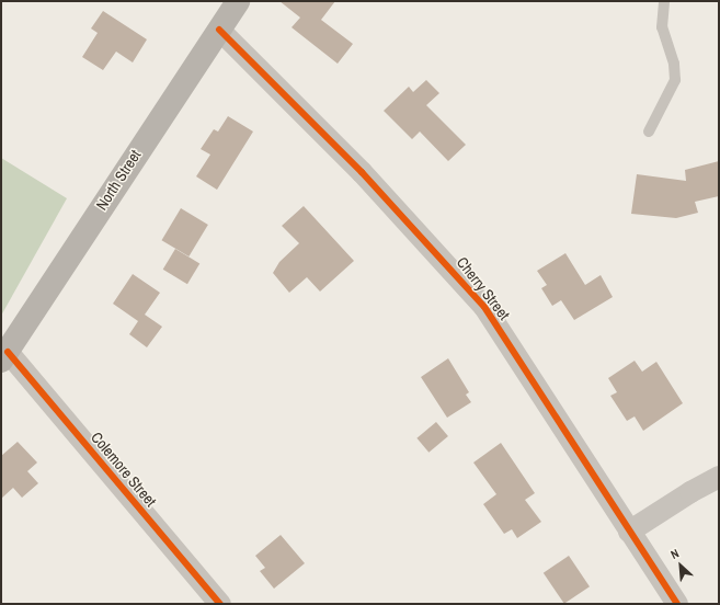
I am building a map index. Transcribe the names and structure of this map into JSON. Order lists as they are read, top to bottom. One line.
{"streets":{"main road":["North Street"],"street":["Cherry Street","Colemore Street"]},"crossings":[["North Street","Cherry Street"],["North Street","Colemore Street"]],"north":"top left"}
